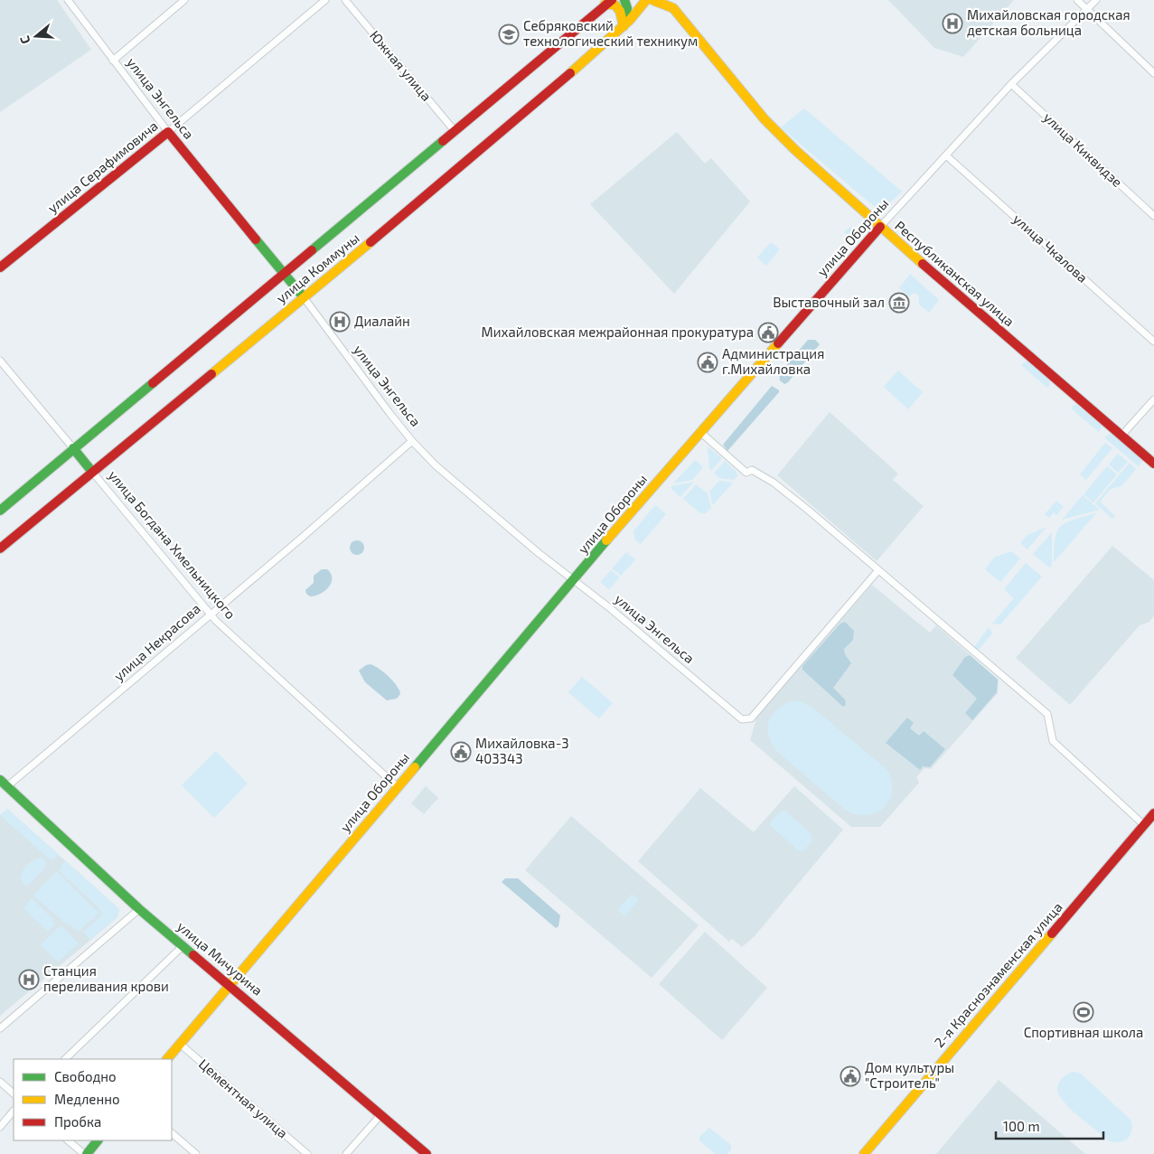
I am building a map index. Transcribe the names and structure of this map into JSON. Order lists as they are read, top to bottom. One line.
{"streets":{"street":["Южная улица","улица Энгельса","улица Киквидзе","улица Серафимовича","улица Обороны","улица Чкалова","улица Коммуны","Республиканская улица","улица Богдана Хмельницкого","улица Некрасова","улица Мичурина","2-я Краснознаменская улица","Цементная улица"]},"crossings":[["Южная улица","улица Коммуны"],["улица Энгельса","улица Серафимовича"],["улица Энгельса","улица Обороны"],["улица Энгельса","улица Коммуны"],["улица Энгельса","улица Некрасова"],["улица Киквидзе","улица Обороны"],["улица Обороны","улица Чкалова"],["улица Обороны","Республиканская улица"],["улица Обороны","улица Богдана Хмельницкого"],["улица Обороны","улица Мичурина"],["улица Обороны","Цементная улица"],["улица Коммуны","улица Богдана Хмельницкого"],["улица Богдана Хмельницкого","улица Некрасова"],["улица Некрасова","улица Мичурина"]],"places":{"hospital":["Михайловская городская детская больница","Диалайн","Станция переливания крови"],"school or university":["Себряковский технологический техникум"],"museum":["Выставочный зал"],"public building":["Михайловская межрайонная прокуратура","Администрация г.Михайловка","Михайловка-3 403343","Дом культуры \"Строитель\""],"sports":["Спортивная школа"]},"legend":["Свободно","Медленно","Пробка"],"scale_bar":"100 m","north":"left"}
